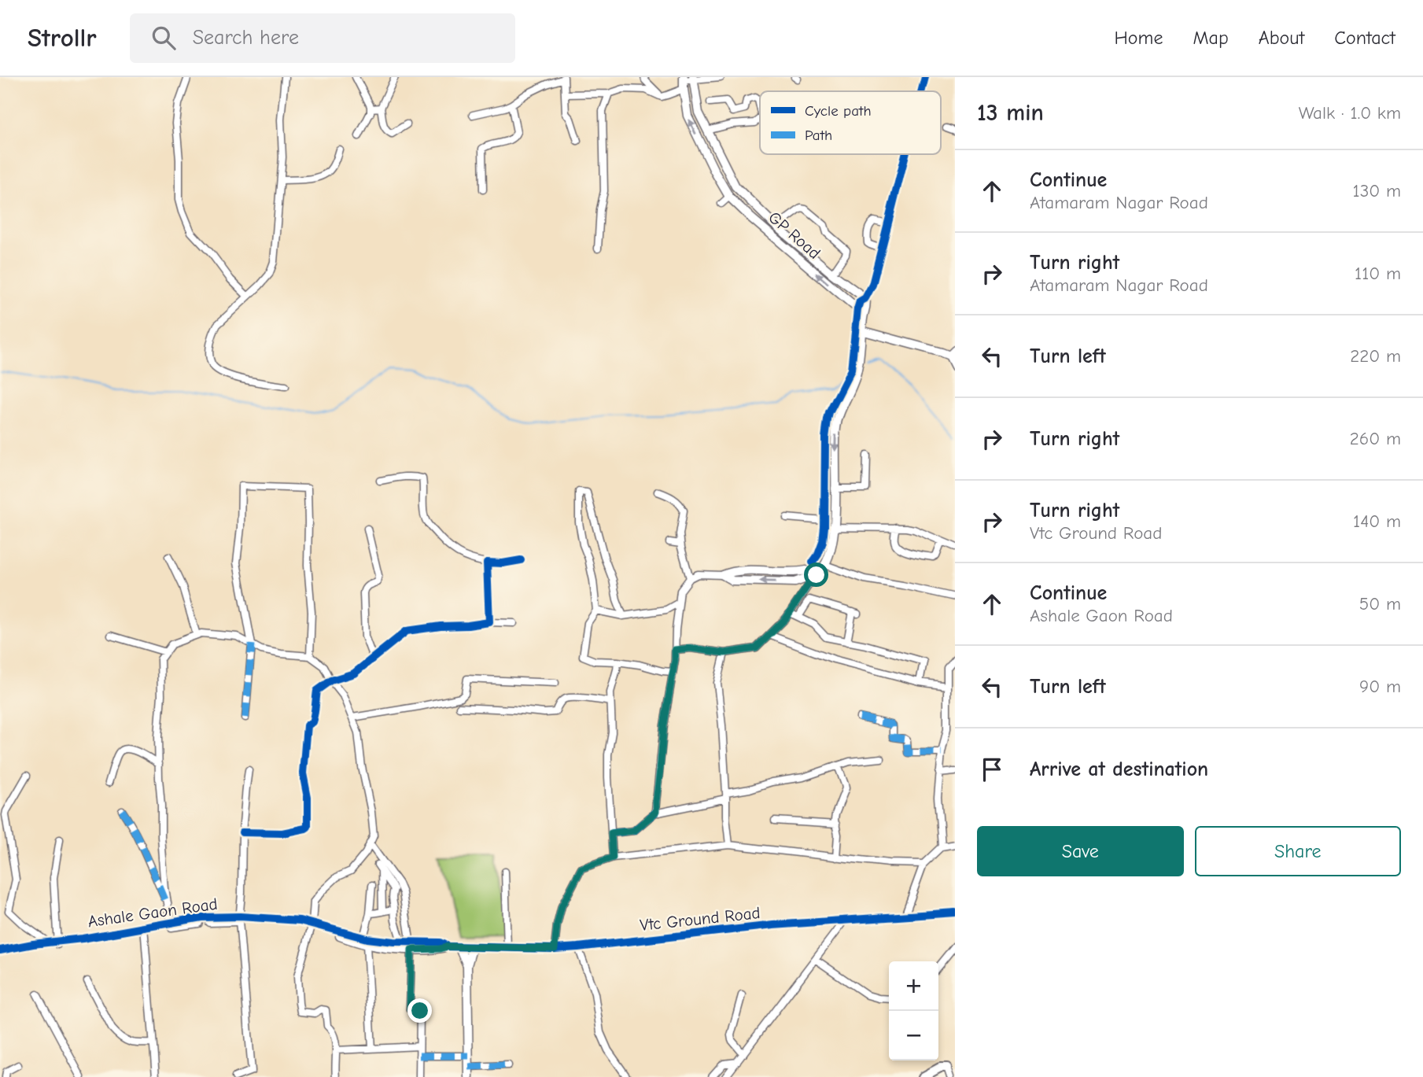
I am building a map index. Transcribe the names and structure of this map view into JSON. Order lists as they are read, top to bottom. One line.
{"streets":{"street":["GP Road","Ashale Gaon Road","Vtc Ground Road"]},"crossings":[["Ashale Gaon Road","Vtc Ground Road"]],"legend":["Cycle path","Path"],"page":{"header":"Strollr","search":"Search here","nav":["Home","Map","About","Contact"],"heading":["13 min","Walk · 1.0 km"],"list":[["Continue","Atamaram Nagar Road","130 m"],["Turn right","Atamaram Nagar Road","110 m"],["Turn left","220 m"],["Turn right","260 m"],["Turn right","Vtc Ground Road","140 m"],["Continue","Ashale Gaon Road","50 m"],["Turn left","90 m"],"Arrive at destination"],"buttons":["Save","Share"],"map_buttons":["+","−"]}}
